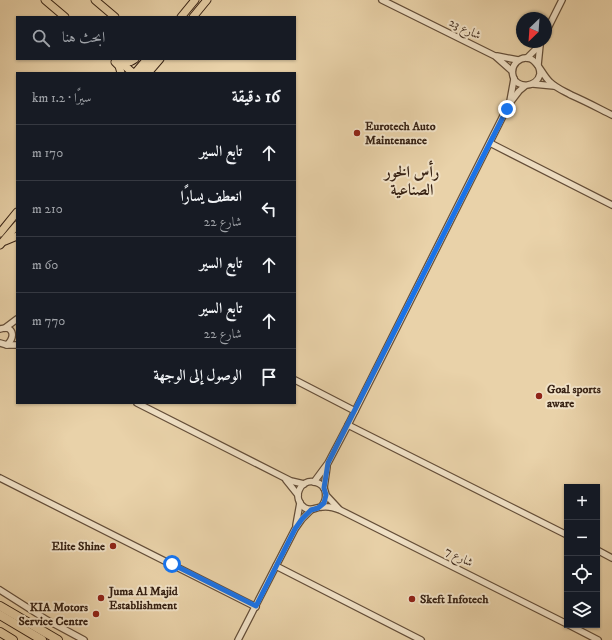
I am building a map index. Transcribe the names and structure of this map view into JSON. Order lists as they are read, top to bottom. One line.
{"streets":{"street":["شارع 23","شارع 7"]},"districts":["رأس الخور الصناعية"],"places":["Eurotech Auto Maintenance","Goal sports aware","Elite Shine","Juma Al Majid Establishment","Skeft Infotech","KIA Motors Service Centre"],"north":"bottom left","page":{"search":"ابحث هنا","heading":["16 دقيقة","سيرًا · 1.2 km"],"list":[["تابع السير","170 m"],["انعطف يسارًا","شارع 22","210 m"],["تابع السير","60 m"],["تابع السير","شارع 22","770 m"],"الوصول إلى الوجهة"],"map_buttons":["+","−"]}}
